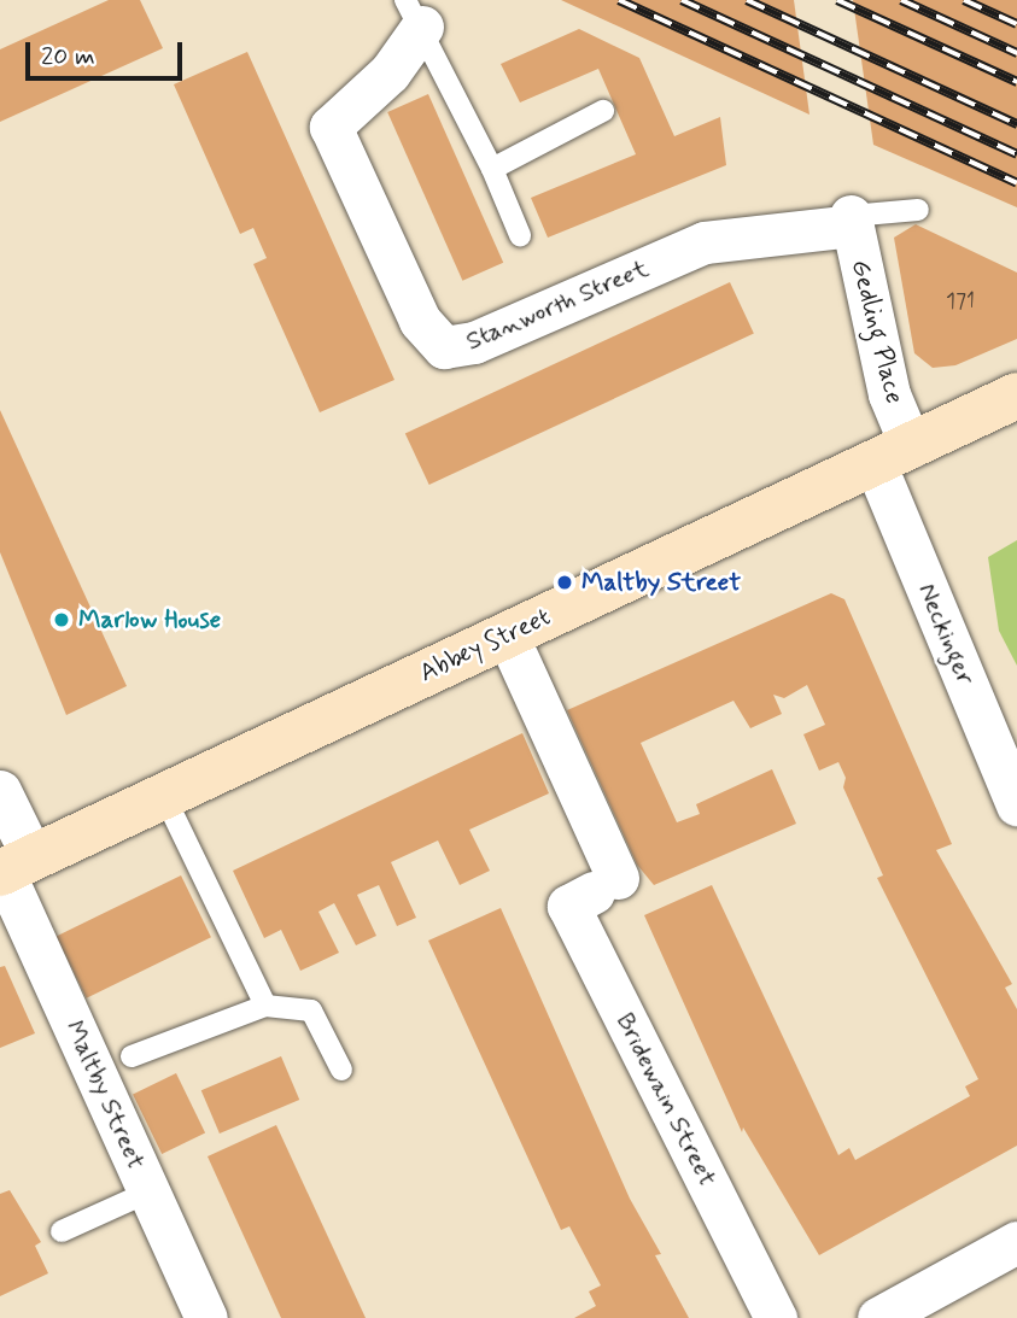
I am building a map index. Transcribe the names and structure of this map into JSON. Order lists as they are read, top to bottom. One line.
{"streets":{"main road":["Abbey Street"],"street":["Stanworth Street","Gedling Place","Neckinger","Maltby Street","Bridewain Street"]},"crossings":[["Stanworth Street","Gedling Place"],["Gedling Place","Neckinger"],["Gedling Place","Abbey Street"],["Neckinger","Abbey Street"],["Abbey Street","Maltby Street"],["Abbey Street","Bridewain Street"]],"places":["Maltby Street","Marlow House"],"house_numbers":["171"],"scale_bar":"20 m"}
